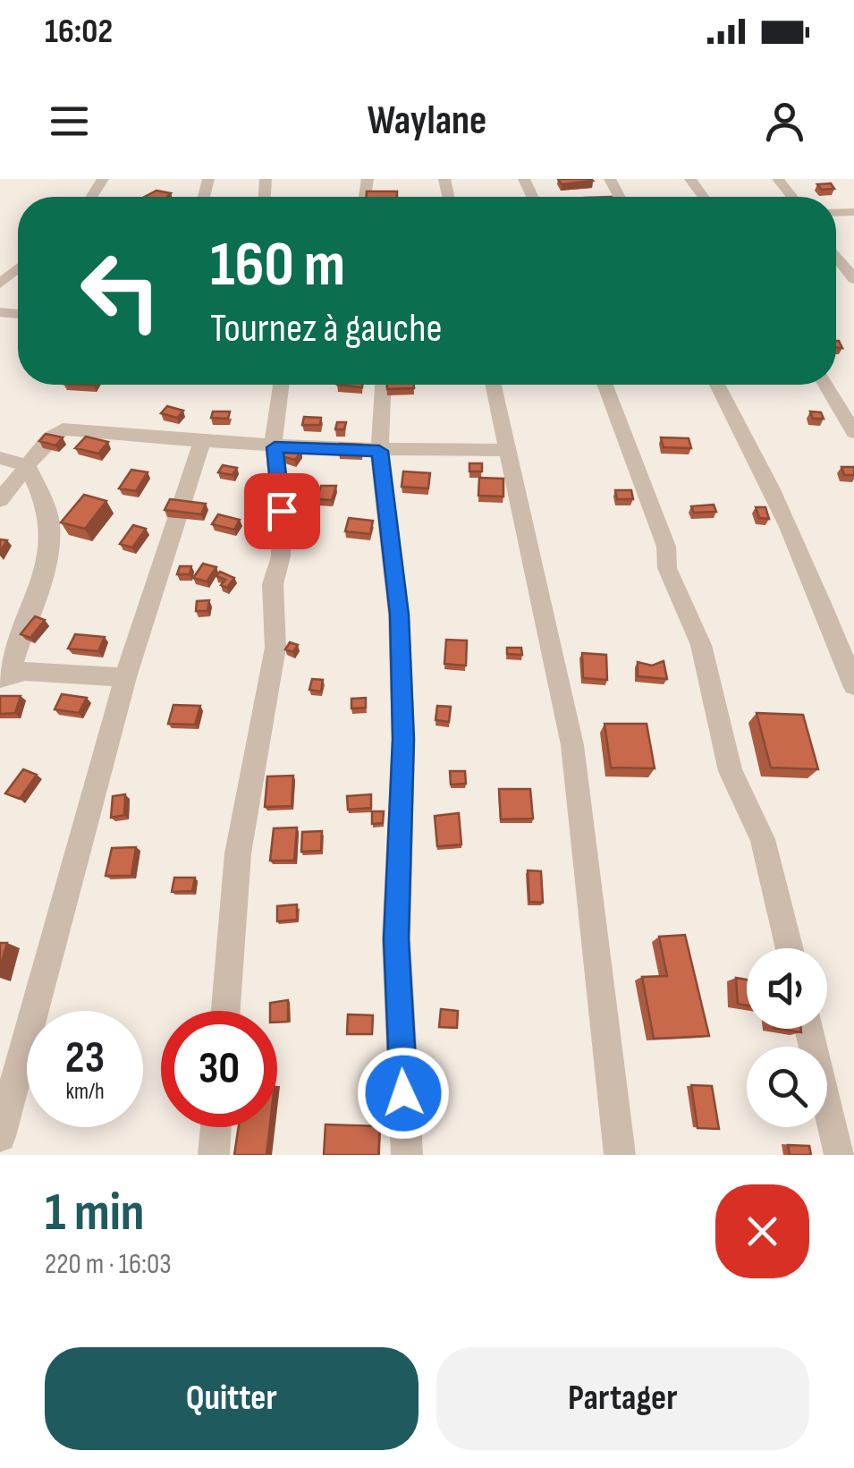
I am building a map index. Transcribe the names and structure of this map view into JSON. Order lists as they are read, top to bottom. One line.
{"page":{"status":"16:02","header":"Waylane","turn":["160 m","Tournez à gauche"],"speed":"23 km/h","limit":"30","heading":["1 min","220 m · 16:03"],"buttons":["Quitter","Partager"]}}
